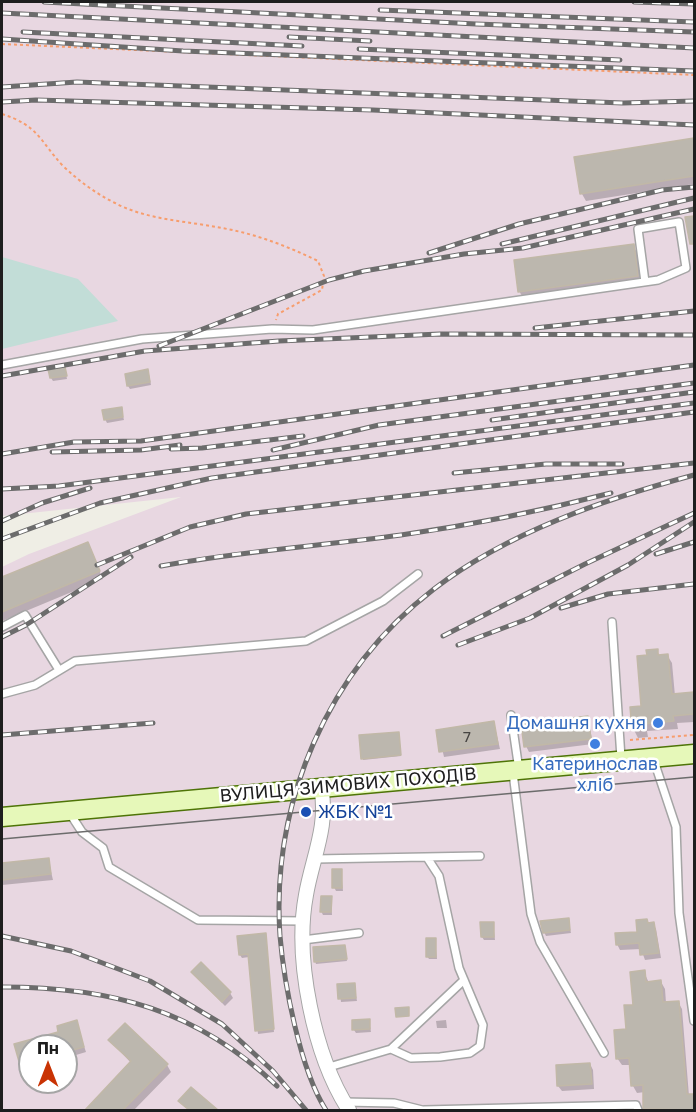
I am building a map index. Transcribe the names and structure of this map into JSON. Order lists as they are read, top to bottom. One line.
{"streets":{"main road":["ВУЛИЦЯ ЗИМОВИХ ПОХОДІВ"]},"places":["Домашня кухня","Катеринослав хліб","ЖБК №1"],"house_numbers":["7"],"north":"top"}
